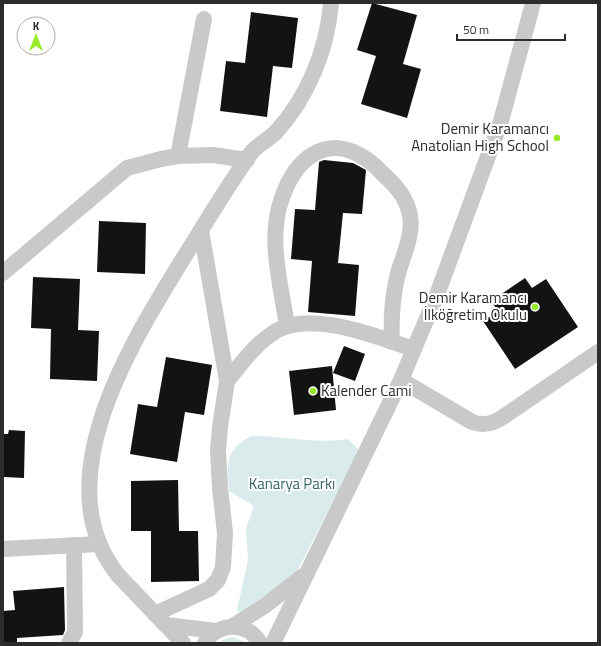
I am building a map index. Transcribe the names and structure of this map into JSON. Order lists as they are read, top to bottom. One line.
{"parks":["Kanarya Parkı"],"places":["Demir Karamancı Anatolian High School","Demir Karamancı İlköğretim Okulu","Kalender Cami"],"scale_bar":"50 m","north":"top"}
